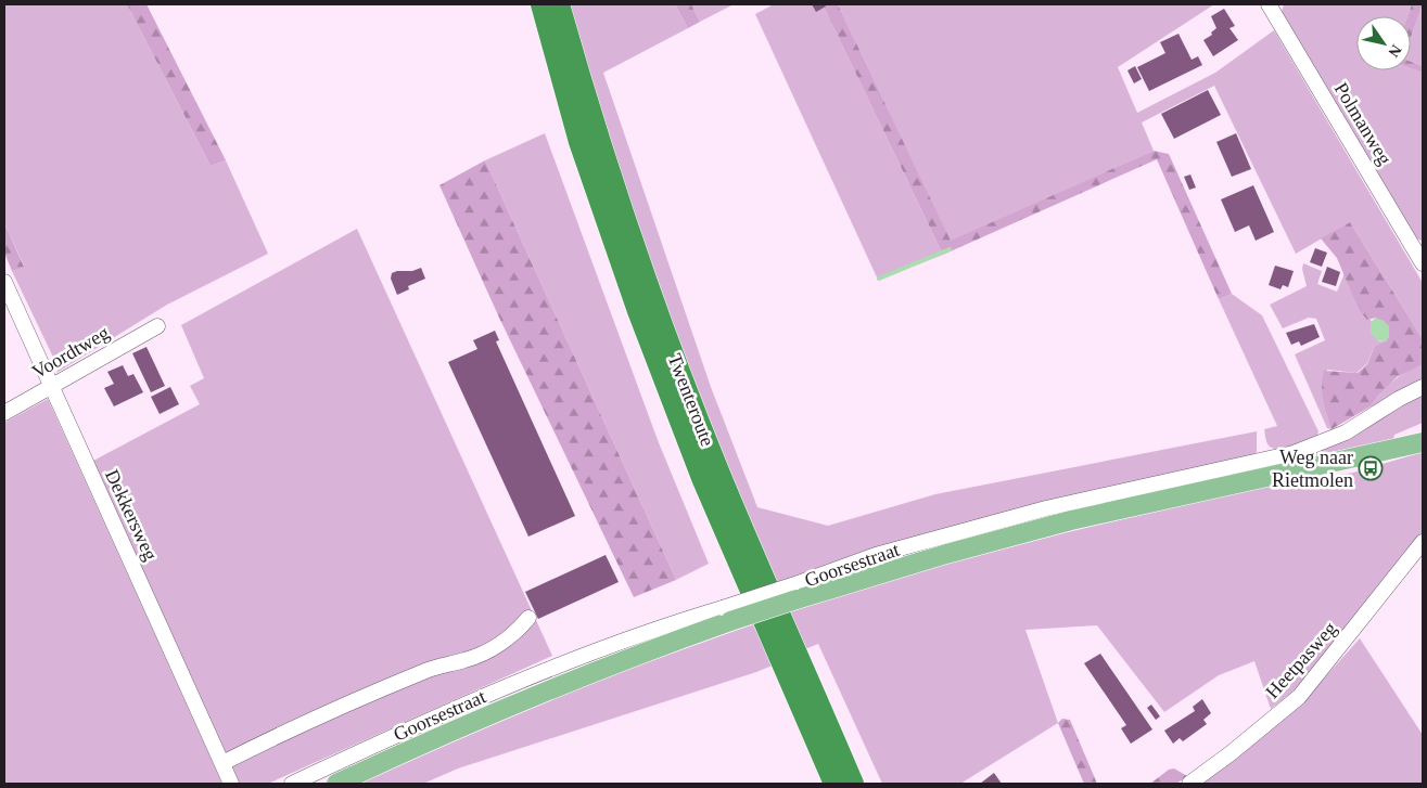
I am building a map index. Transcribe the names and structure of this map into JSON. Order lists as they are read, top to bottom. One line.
{"streets":{"highway":["Twenteroute"],"main road":["Goorsestraat"],"street":["Polmanweg","Voordtweg","Dekkersweg","Heetpasweg"]},"crossings":[["Voordtweg","Dekkersweg"]],"places":{"bus stop":["Weg naar Rietmolen"]},"north":"bottom right"}
